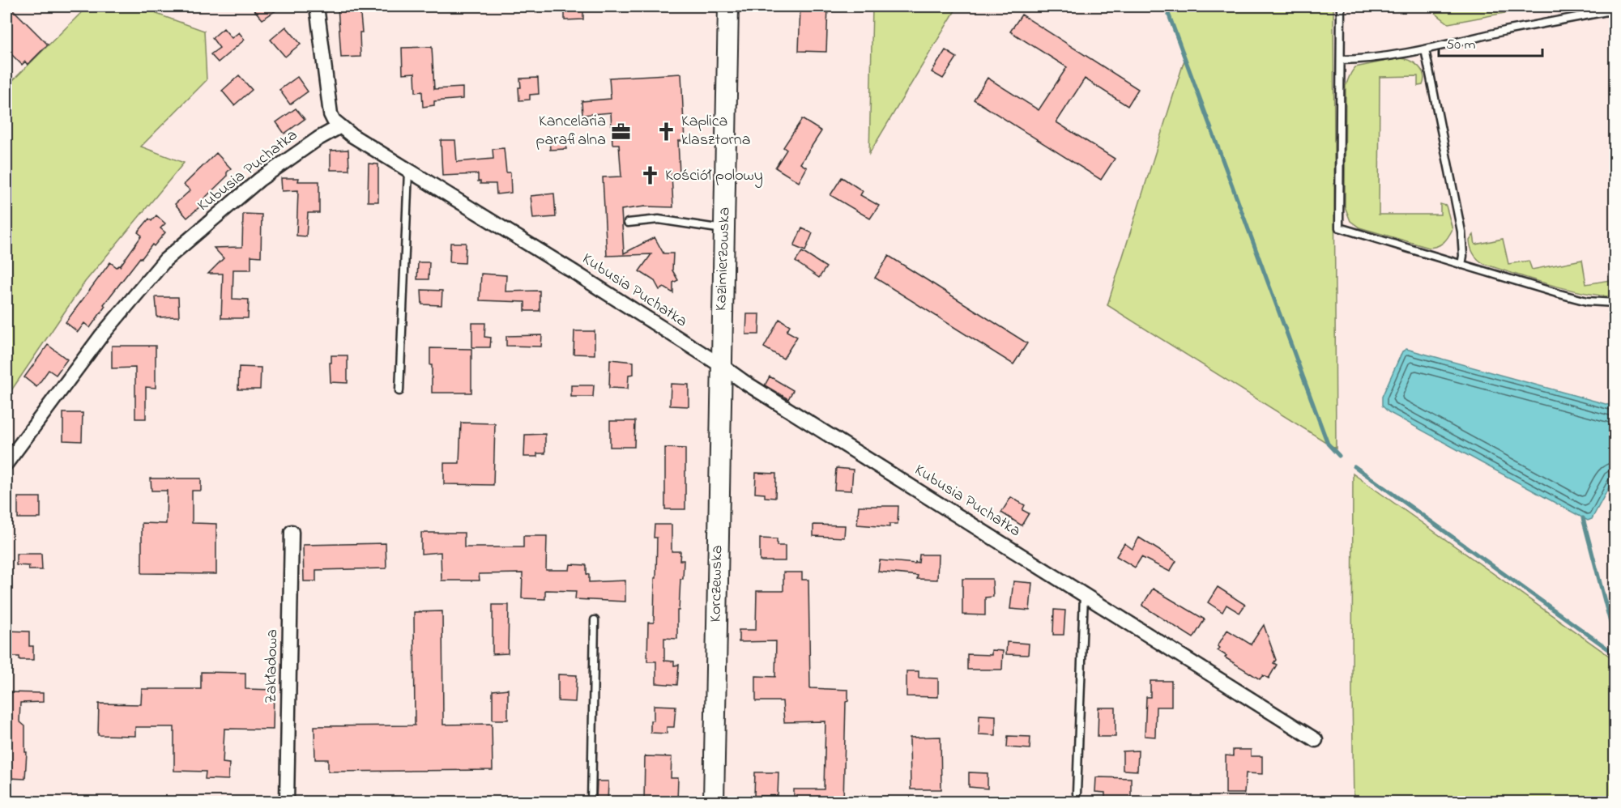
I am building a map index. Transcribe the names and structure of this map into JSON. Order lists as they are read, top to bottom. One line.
{"streets":{"street":["Kubusia Puchatka","Kazimierzowska","Korczewska","Zakładowa"]},"crossings":[["Kubusia Puchatka","Kazimierzowska"],["Kubusia Puchatka","Korczewska"],["Kazimierzowska","Korczewska"]],"places":{"office":["Kancelaria parafialna"],"church":["Kaplica klasztorna","Kościół polowy"]},"scale_bar":"50 m"}
